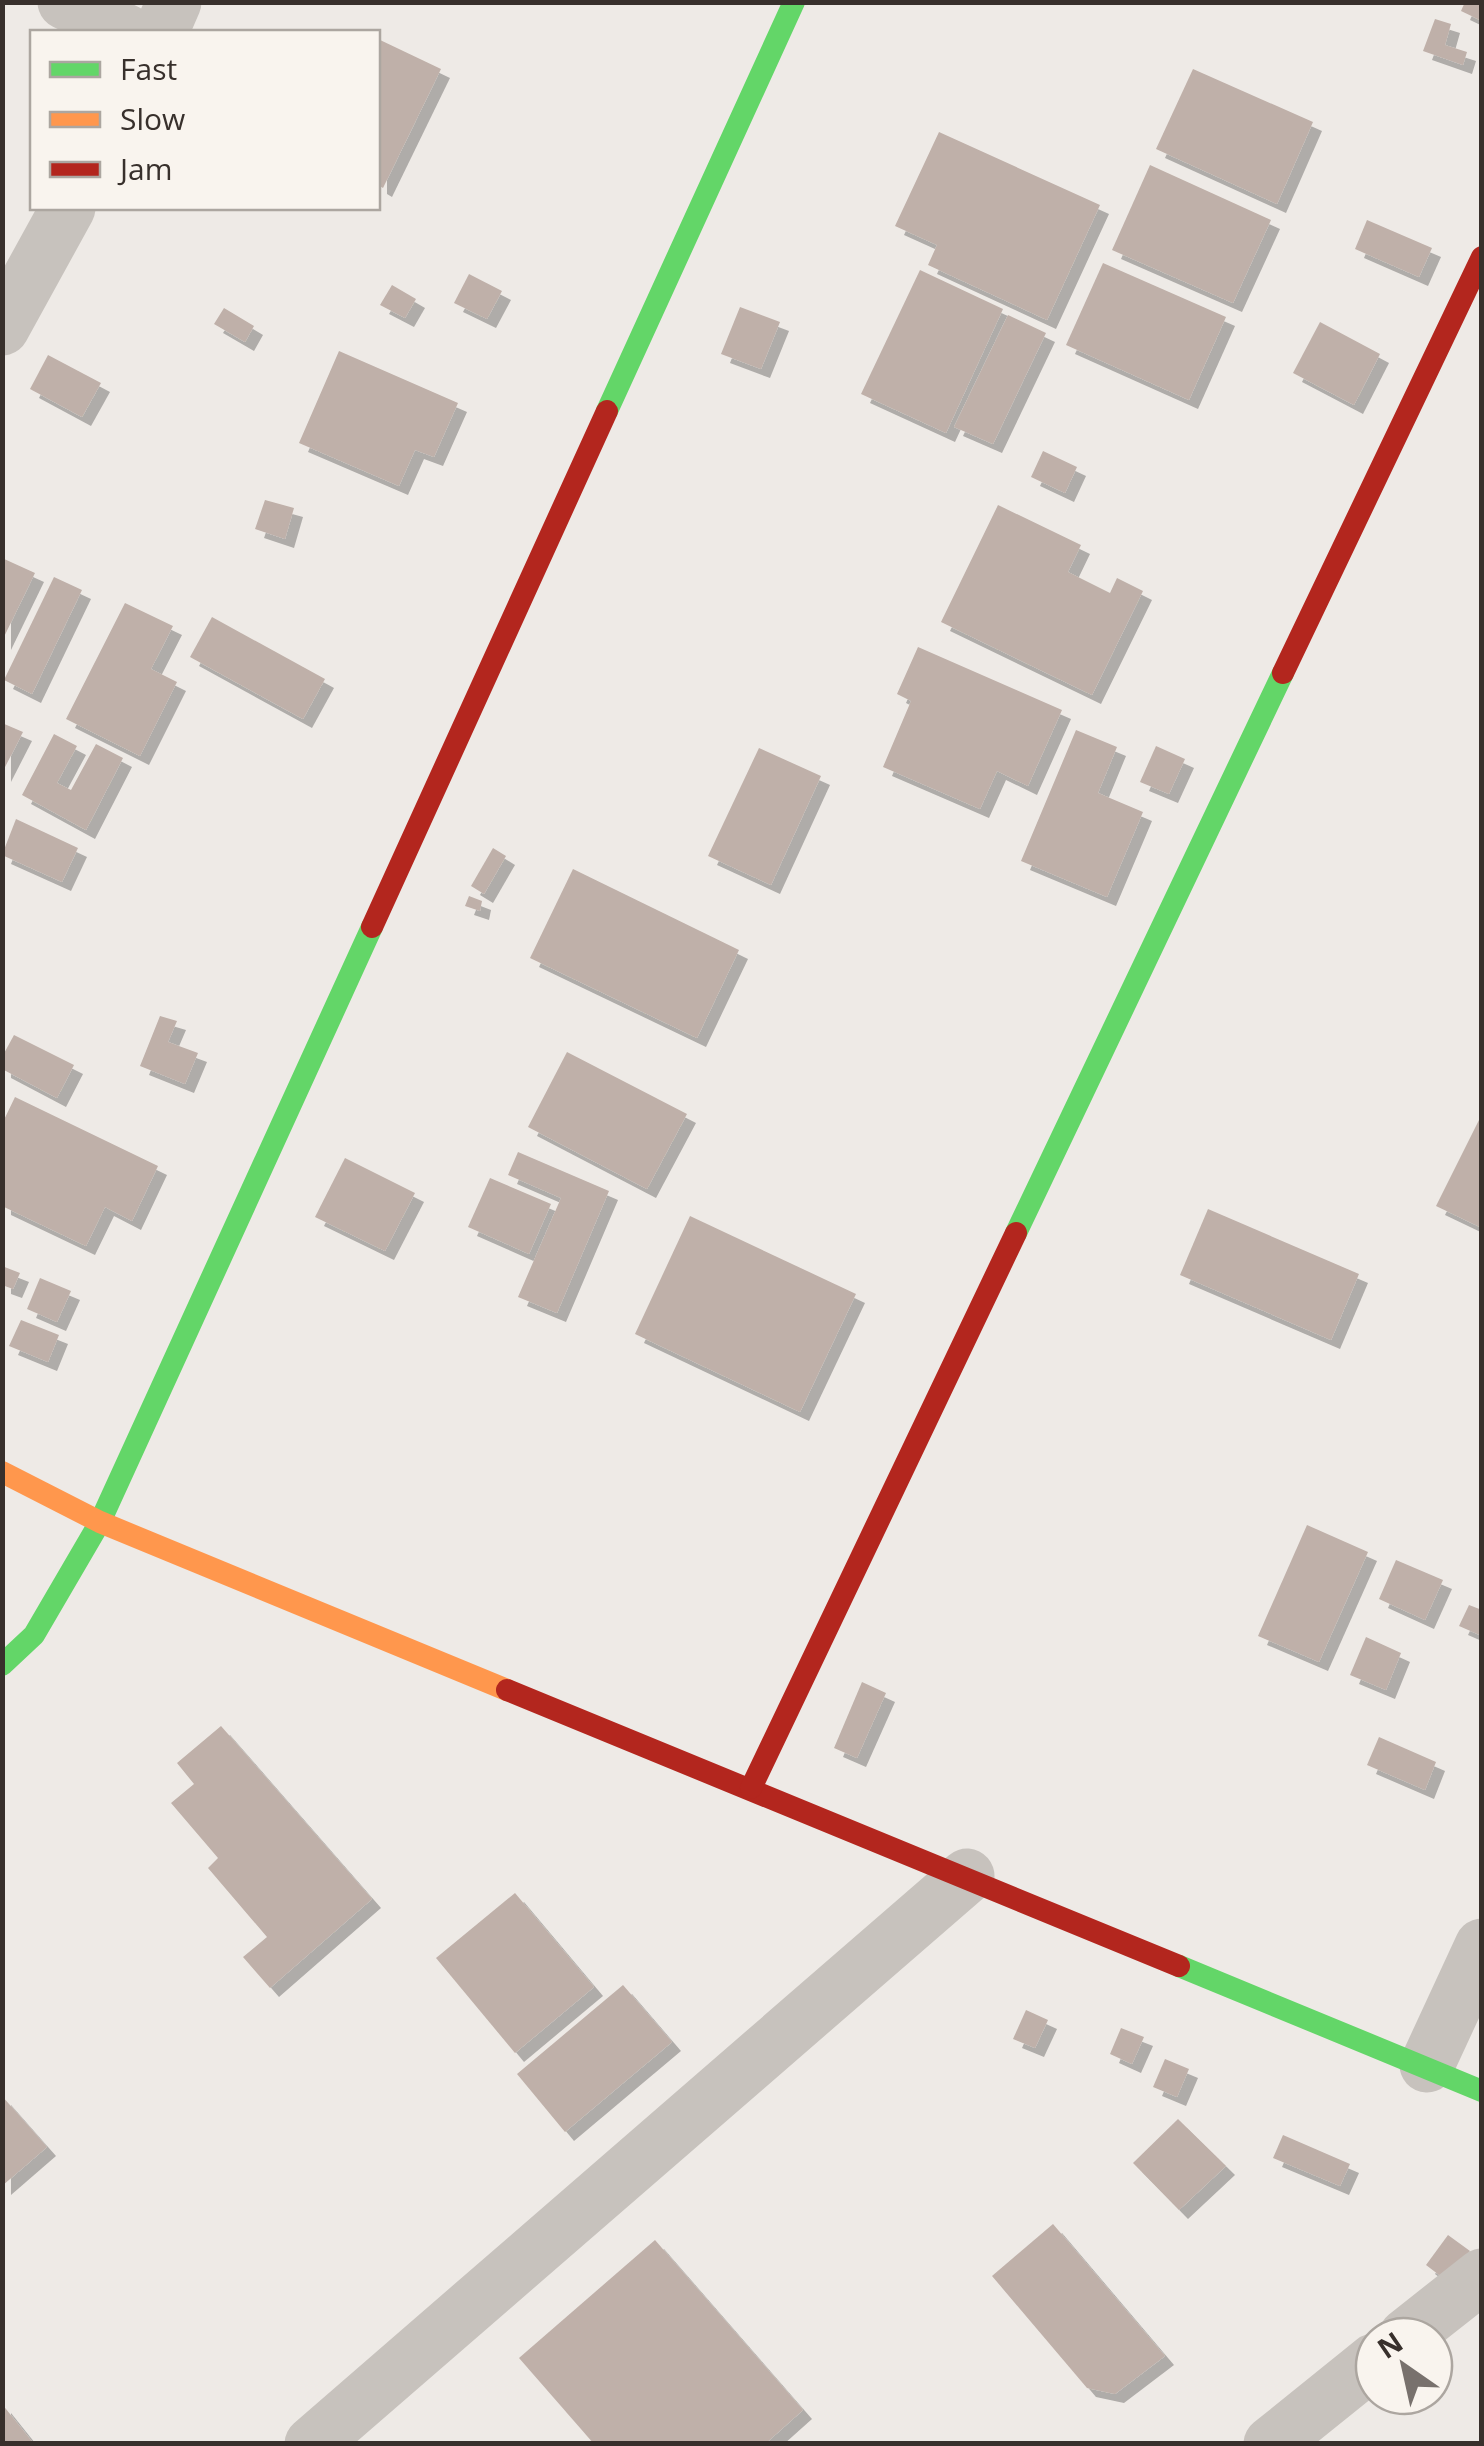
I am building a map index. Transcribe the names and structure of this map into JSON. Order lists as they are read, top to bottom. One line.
{"legend":["Fast","Slow","Jam"],"north":"top left"}
